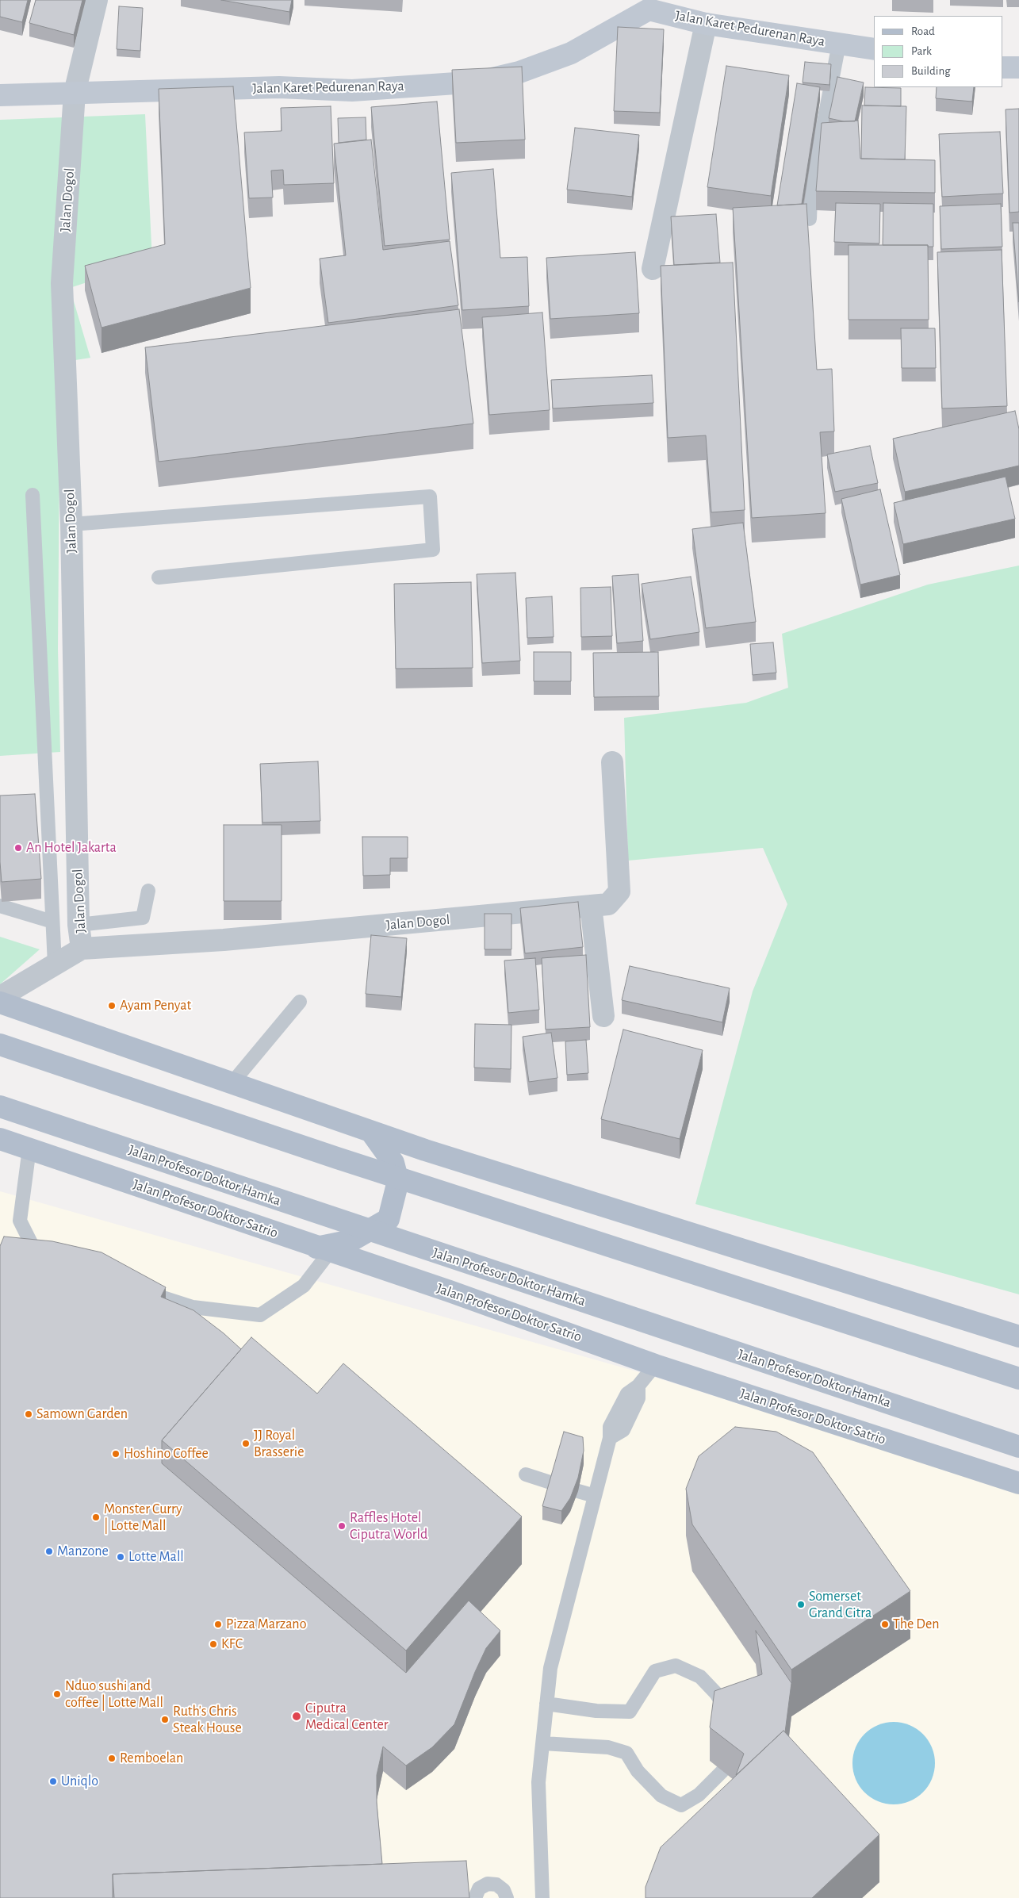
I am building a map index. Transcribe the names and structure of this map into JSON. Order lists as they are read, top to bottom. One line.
{"streets":{"main road":["Jalan Profesor Doktor Hamka","Jalan Profesor Doktor Satrio"],"street":["Jalan Karet Pedurenan Raya","Jalan Dogol"]},"crossings":[["Jalan Karet Pedurenan Raya","Jalan Dogol"]],"places":["An Hotel Jakarta","Ayam Penyat","Samown Garden","JJ Royal Brasserie","Hoshino Coffee","Monster Curry | Lotte Mall","Raffles Hotel Ciputra World","Manzone","Lotte Mall","Somerset Grand Citra","Pizza Marzano","The Den","KFC","Nduo sushi and coffee | Lotte Mall","Ciputra Medical Center","Ruth's Chris Steak House","Remboelan","Uniqlo"],"legend":["Road","Park","Building"]}
